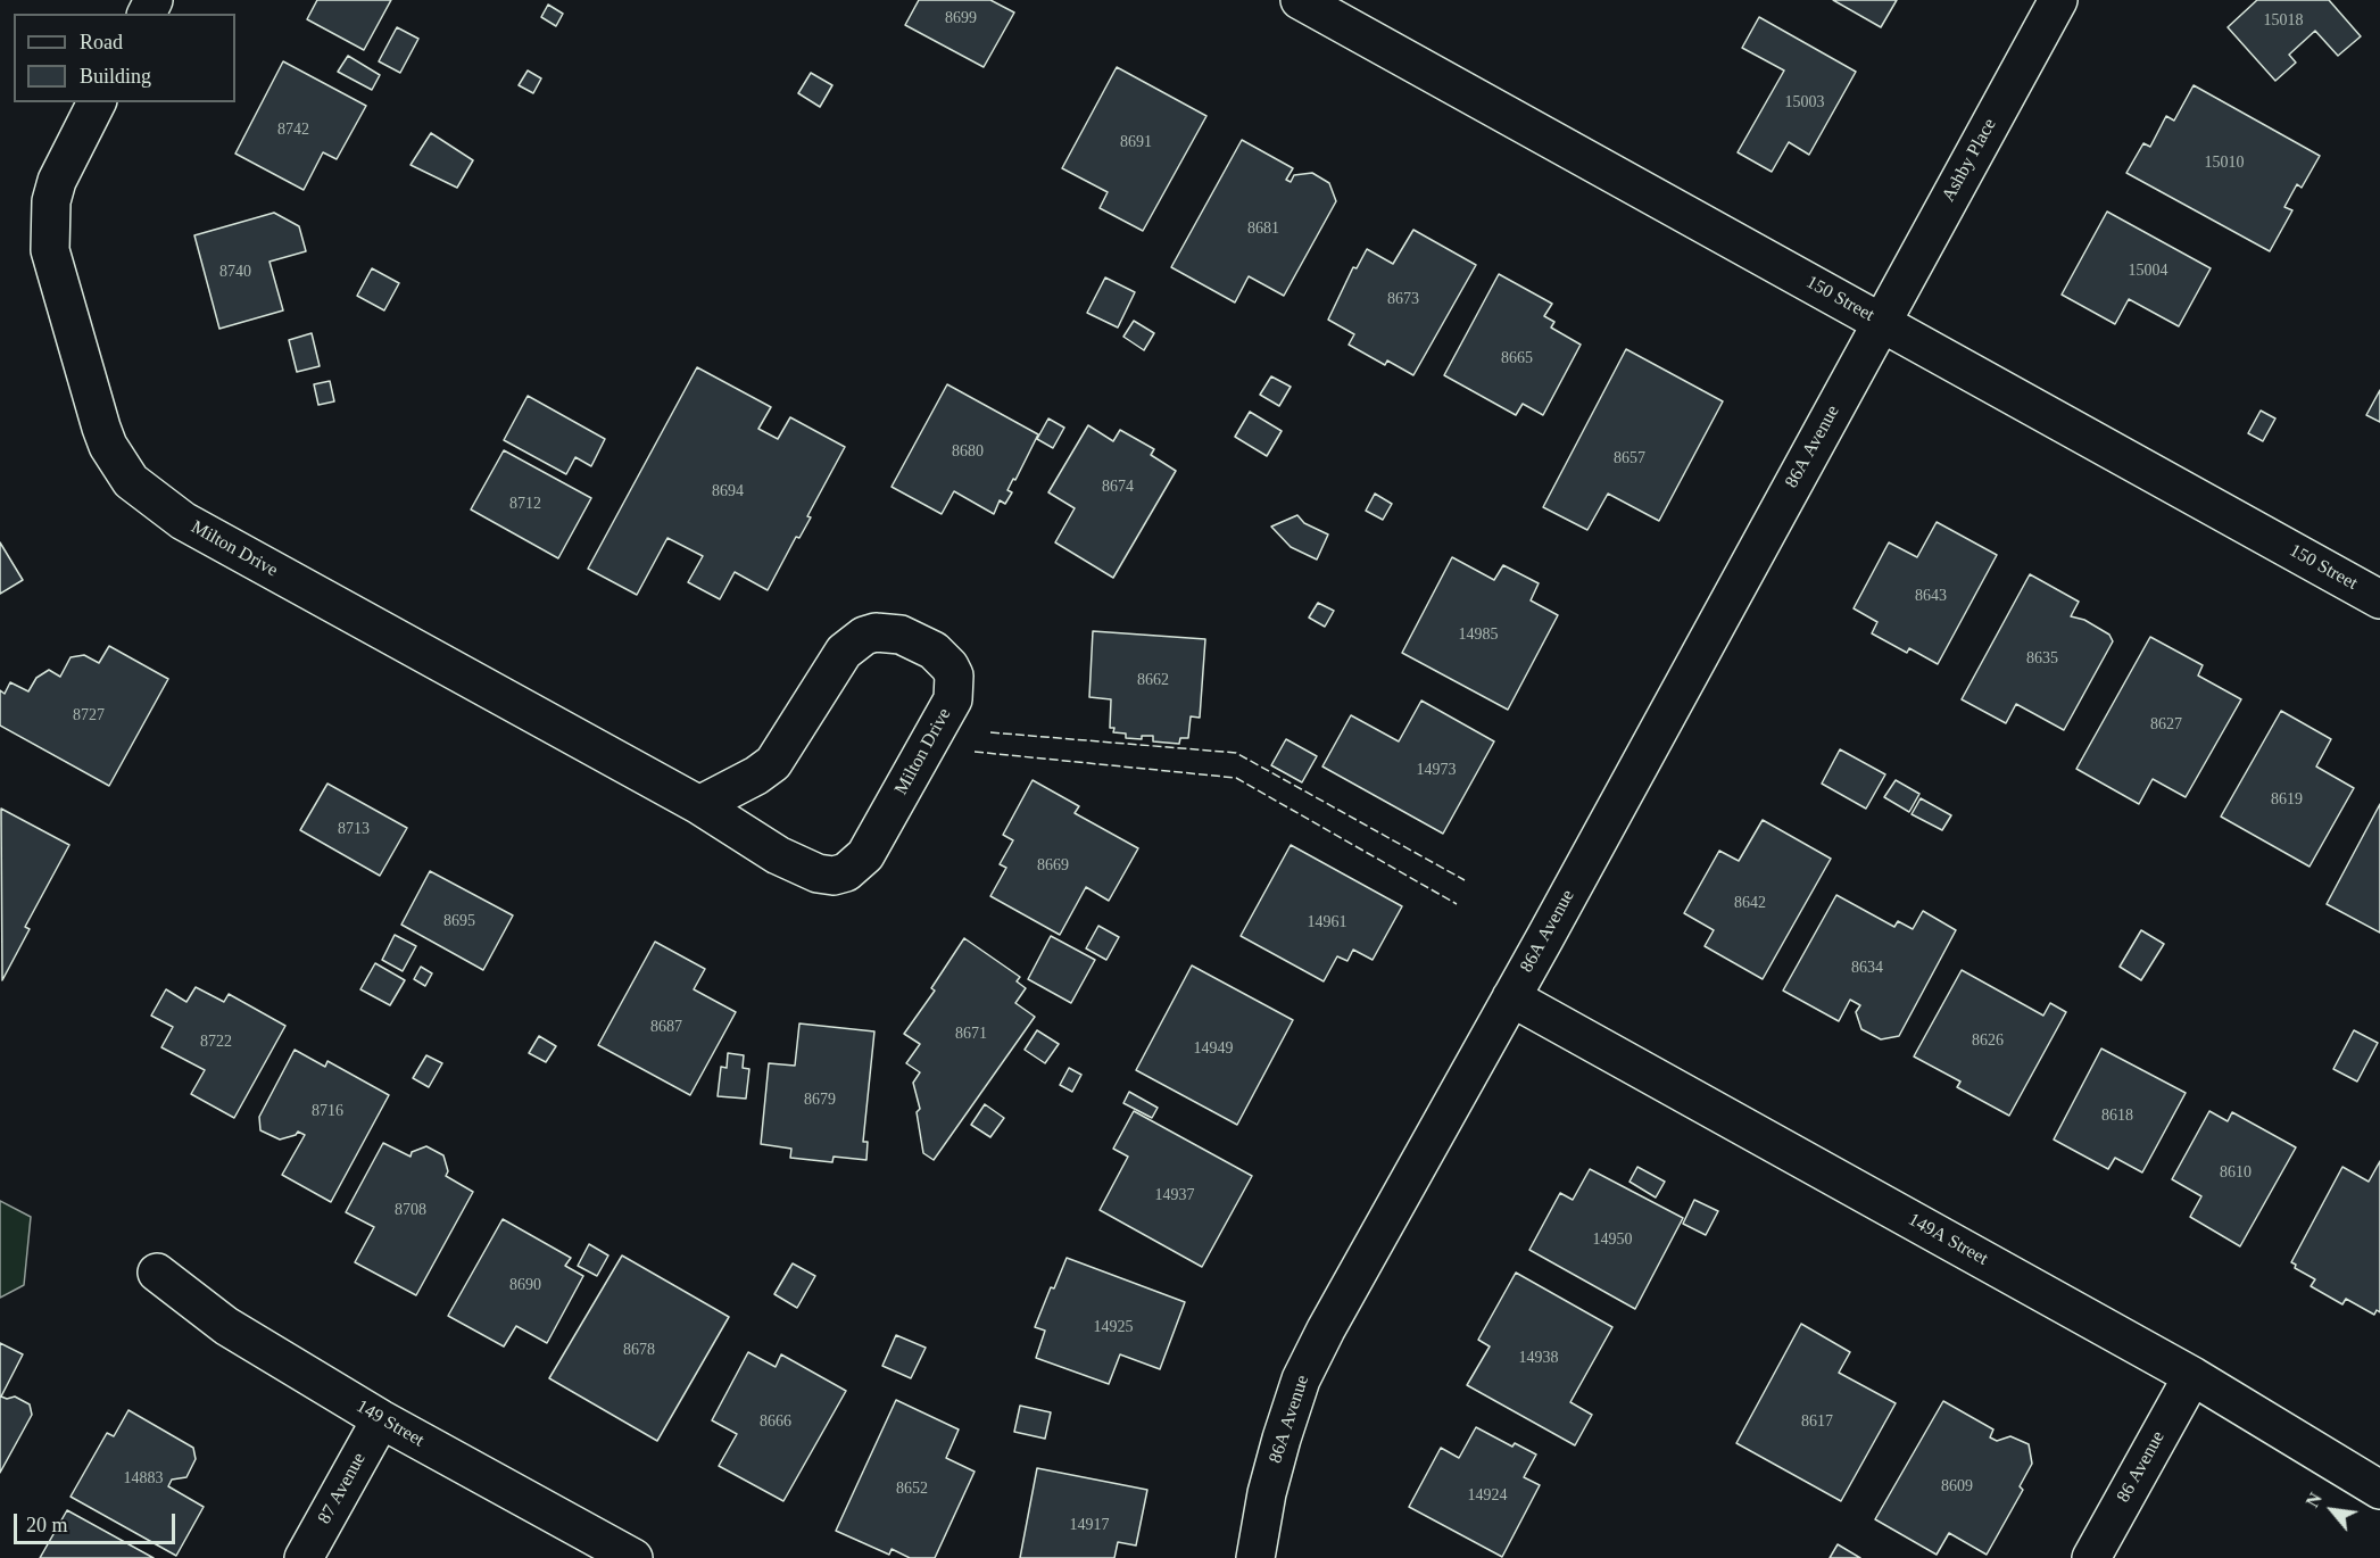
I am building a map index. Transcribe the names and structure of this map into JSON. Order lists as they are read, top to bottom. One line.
{"streets":{"street":["Ashby Place","150 Street","86A Avenue","Milton Drive","149A Street","149 Street","86 Avenue","87 Avenue"]},"crossings":[["Ashby Place","150 Street"],["Ashby Place","86A Avenue"],["150 Street","86A Avenue"],["86A Avenue","149A Street"],["149A Street","86 Avenue"],["149 Street","87 Avenue"]],"house_numbers":["8699","15018","15003","8742","8691","15010","8681","15004","8740","8673","8665","8680","8657","8674","8694","8712","8643","14985","8635","8662","8727","8627","14973","8619","8713","8669","8642","8695","14961","8634","8687","8671","8626","8722","14949","8679","8716","8618","8610","14937","8708","14950","8690","14925","8678","14938","8666","8617","14883","8609","8652","14924","14917"],"legend":["Road","Building"],"scale_bar":"20 m","north":"top left"}
